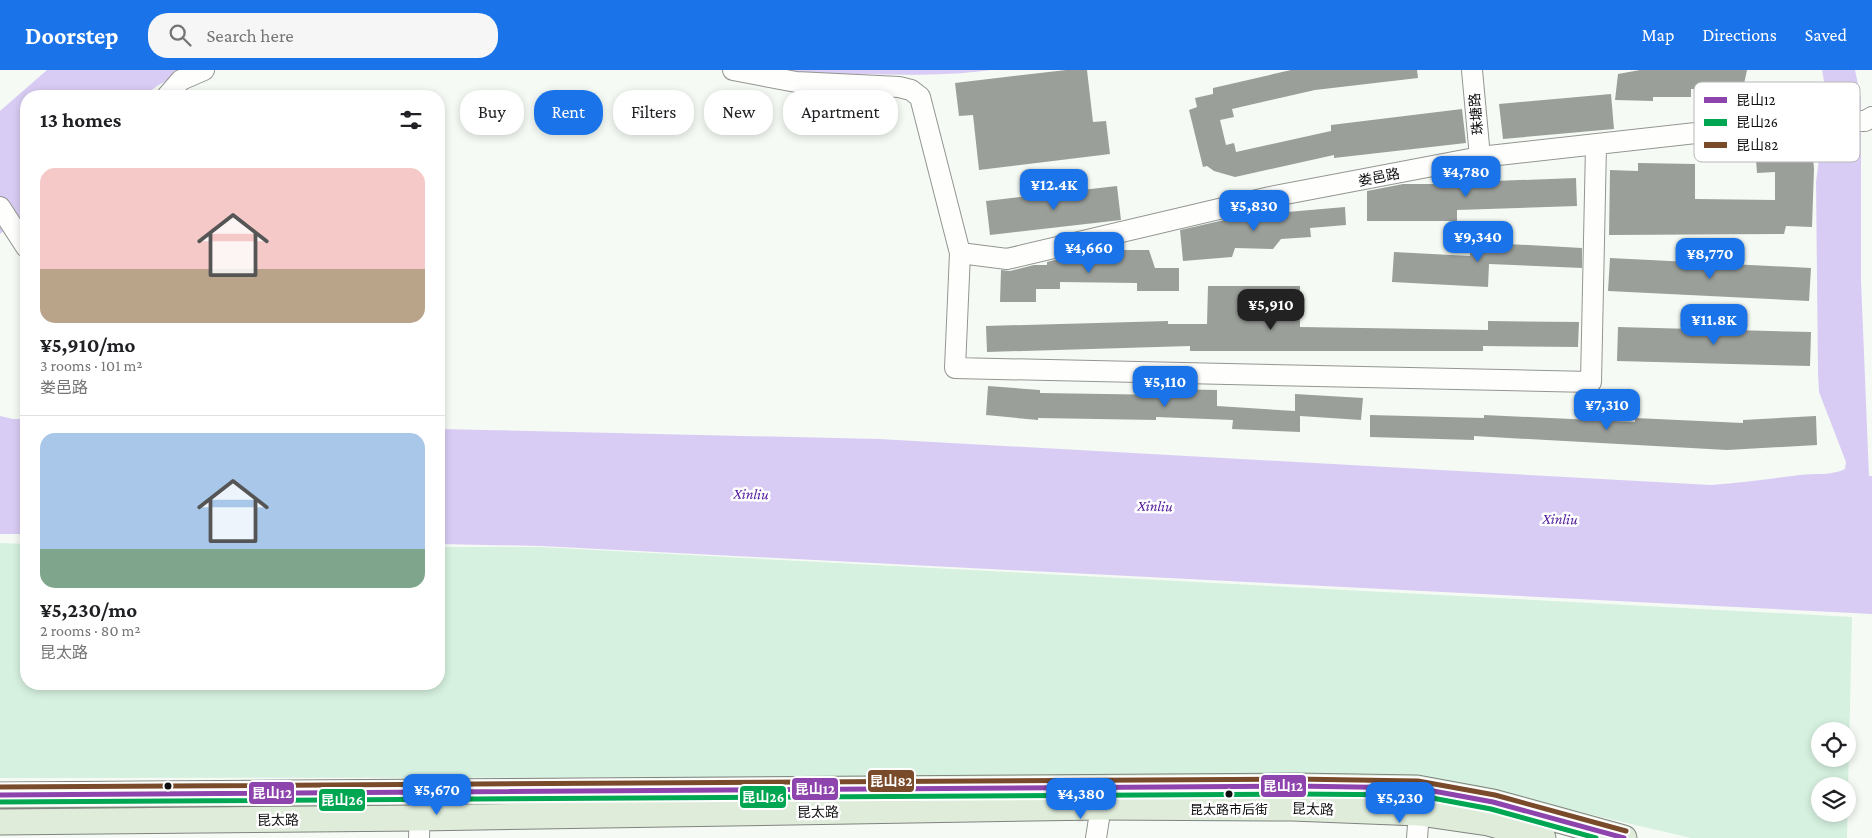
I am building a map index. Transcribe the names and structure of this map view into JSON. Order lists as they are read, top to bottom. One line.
{"streets":{"main road":["昆太路"],"street":["珠塘路","娄邑路"]},"crossings":[["珠塘路","娄邑路"]],"water":["Xinliu"],"places":["昆太路市后街"],"lines":["transit line 昆山82","transit line 昆山12","transit line 昆山26"],"legend":["昆山12","昆山26","昆山82"],"page":{"header":"Doorstep","search":"Search here","nav":["Map","Directions","Saved"],"chip":["Buy","Rent","Filters","New","Apartment"],"heading":"13 homes","list":[{"name":"¥5,910/mo","note":"3 rooms · 101 m² · 娄邑路"},{"name":"¥5,230/mo","note":"2 rooms · 80 m² · 昆太路"}],"price":["¥4,780","¥12.4K","¥5,830","¥9,340","¥4,660","¥8,770","¥5,910","¥11.8K","¥5,110","¥7,310","¥5,670","¥4,380","¥5,230"]}}
